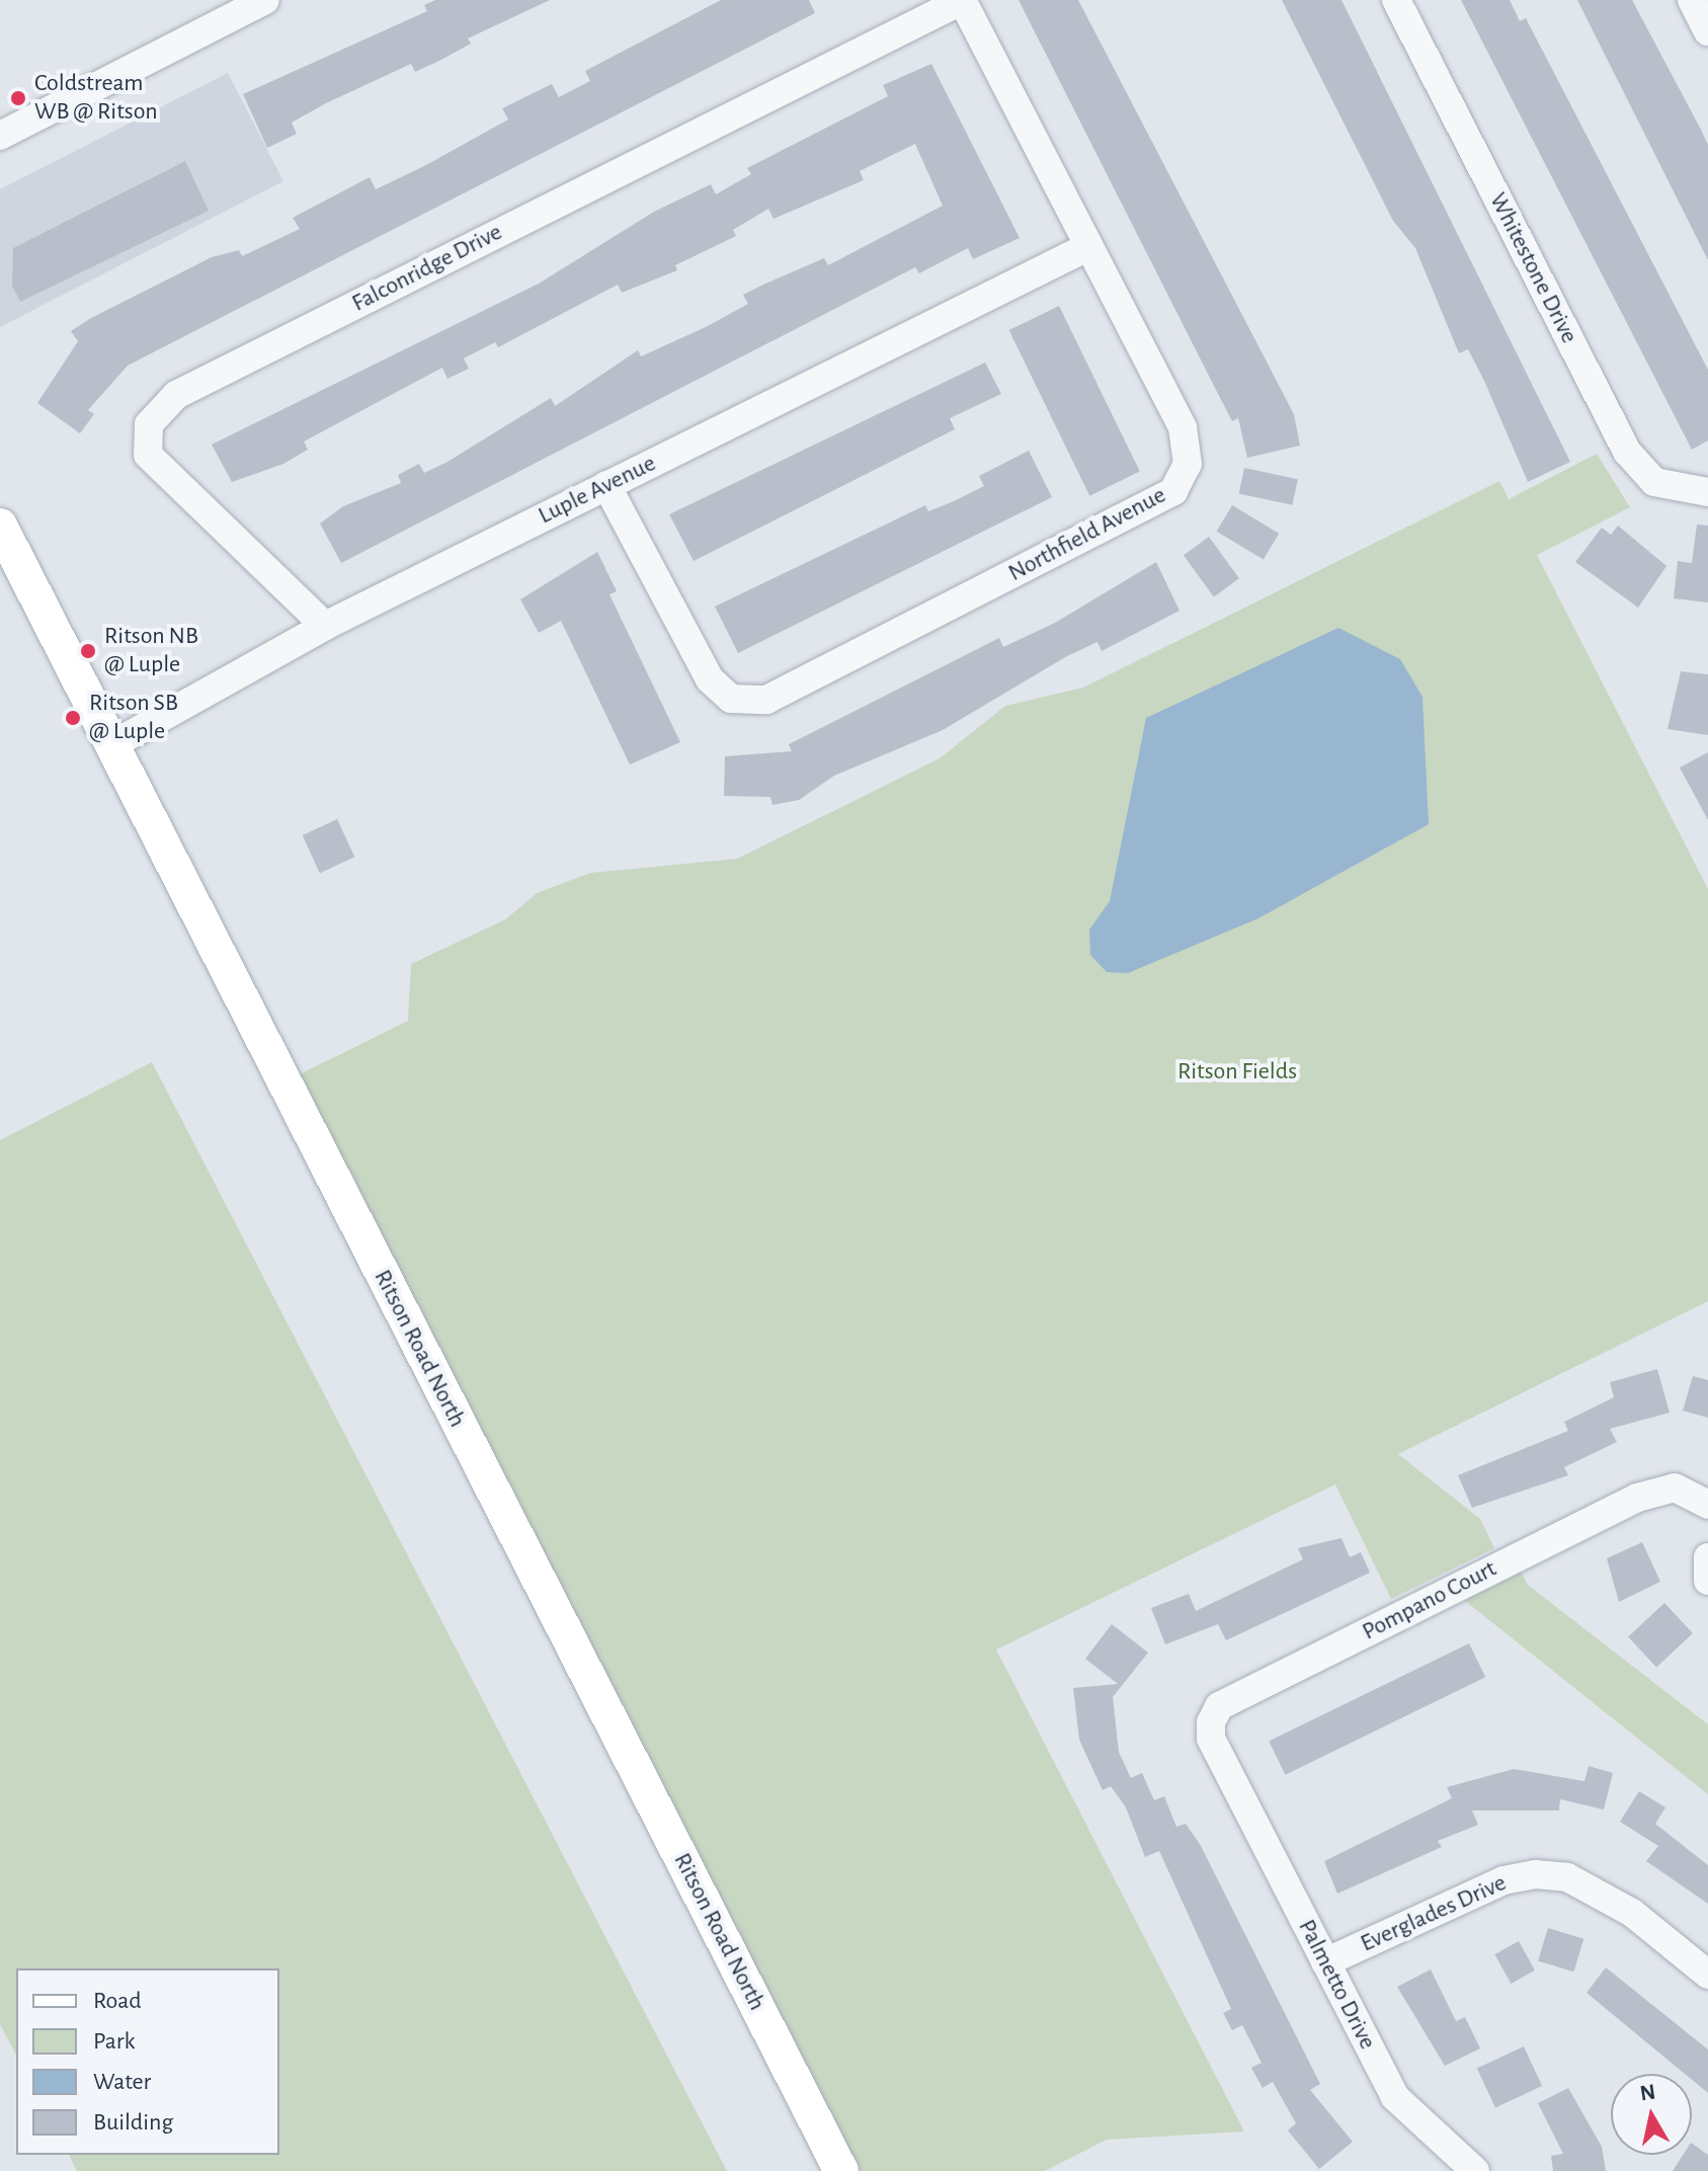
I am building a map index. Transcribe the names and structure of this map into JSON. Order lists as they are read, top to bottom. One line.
{"streets":{"main road":["Ritson Road North"],"street":["Falconridge Drive","Whitestone Drive","Luple Avenue","Northfield Avenue","Pompano Court","Everglades Drive","Palmetto Drive"]},"crossings":[["Falconridge Drive","Luple Avenue"],["Falconridge Drive","Northfield Avenue"],["Luple Avenue","Northfield Avenue"],["Luple Avenue","Ritson Road North"],["Pompano Court","Palmetto Drive"],["Everglades Drive","Palmetto Drive"]],"parks":["Ritson Fields"],"places":["Coldstream WB @ Ritson","Ritson NB @ Luple","Ritson SB @ Luple"],"legend":["Road","Park","Water","Building"],"north":"top"}
